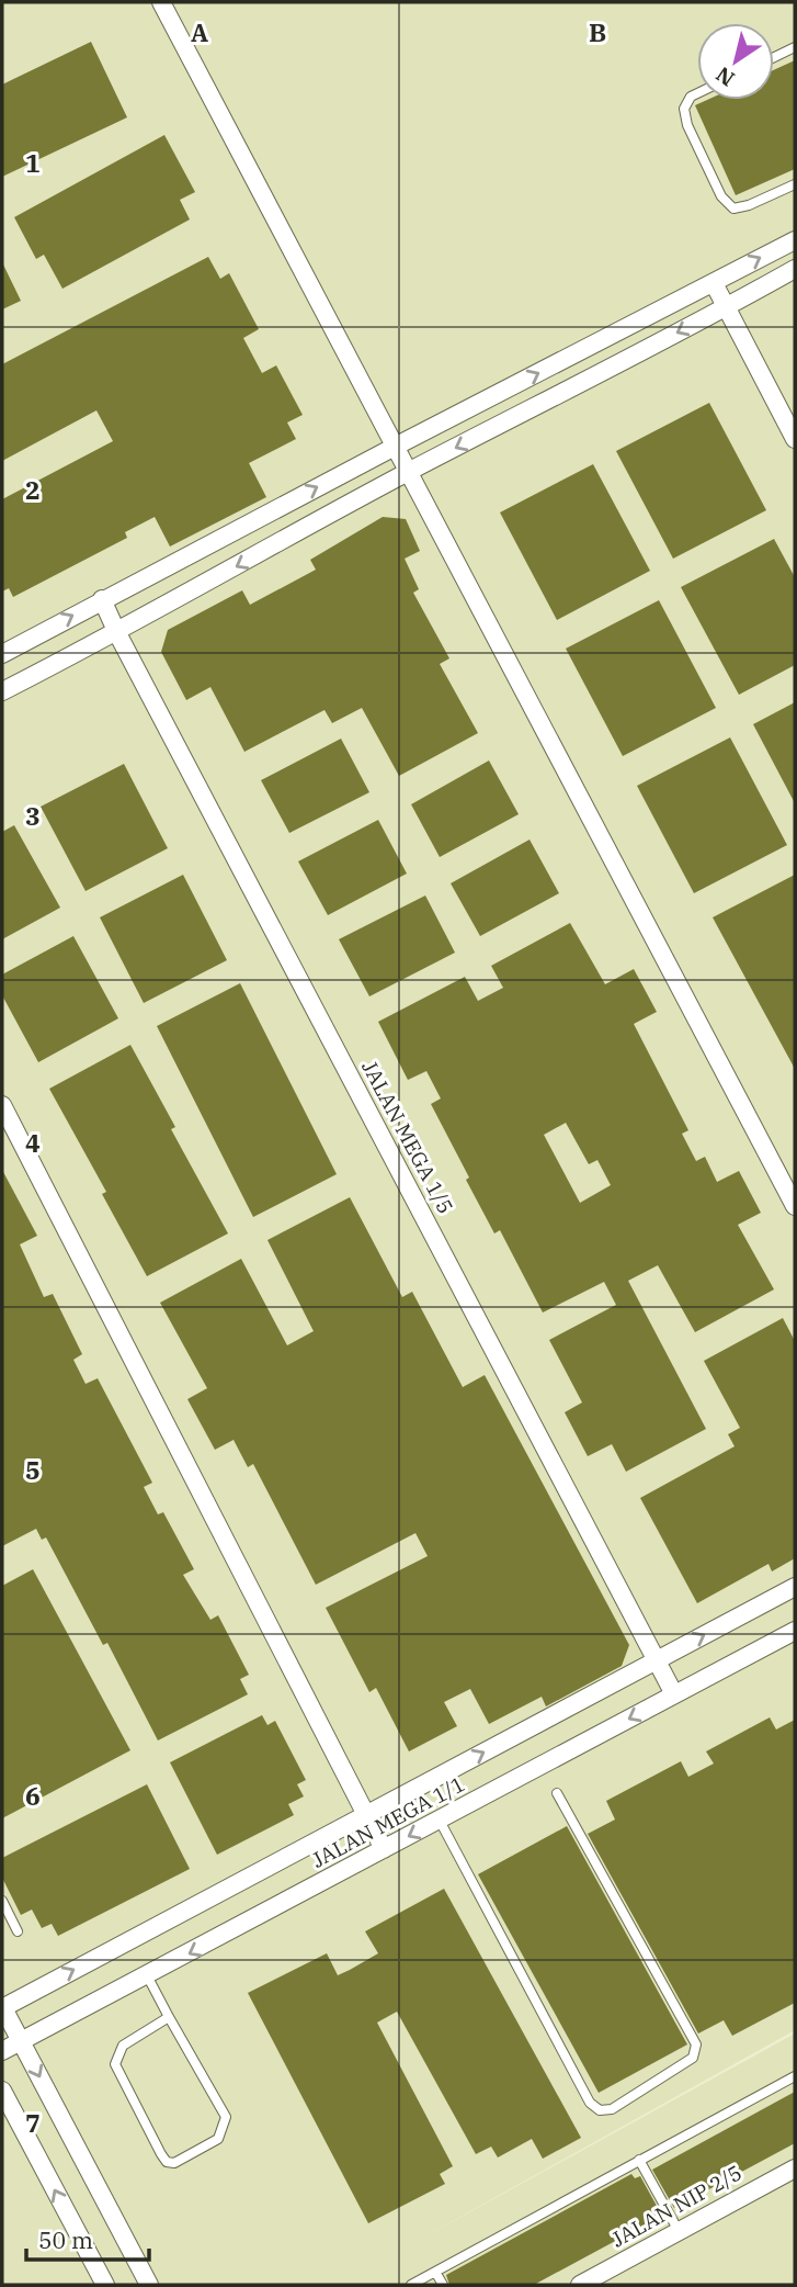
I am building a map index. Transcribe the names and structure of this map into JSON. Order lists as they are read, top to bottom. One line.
{"streets":{"street":["JALAN MEGA 1/5","JALAN MEGA 1/1","JALAN NIP 2/5"]},"crossings":[["JALAN MEGA 1/5","JALAN MEGA 1/1"]],"scale_bar":"50 m","north":"bottom left","grid":{"columns":["A","B"],"rows":["1","2","3","4","5","6","7"]}}
